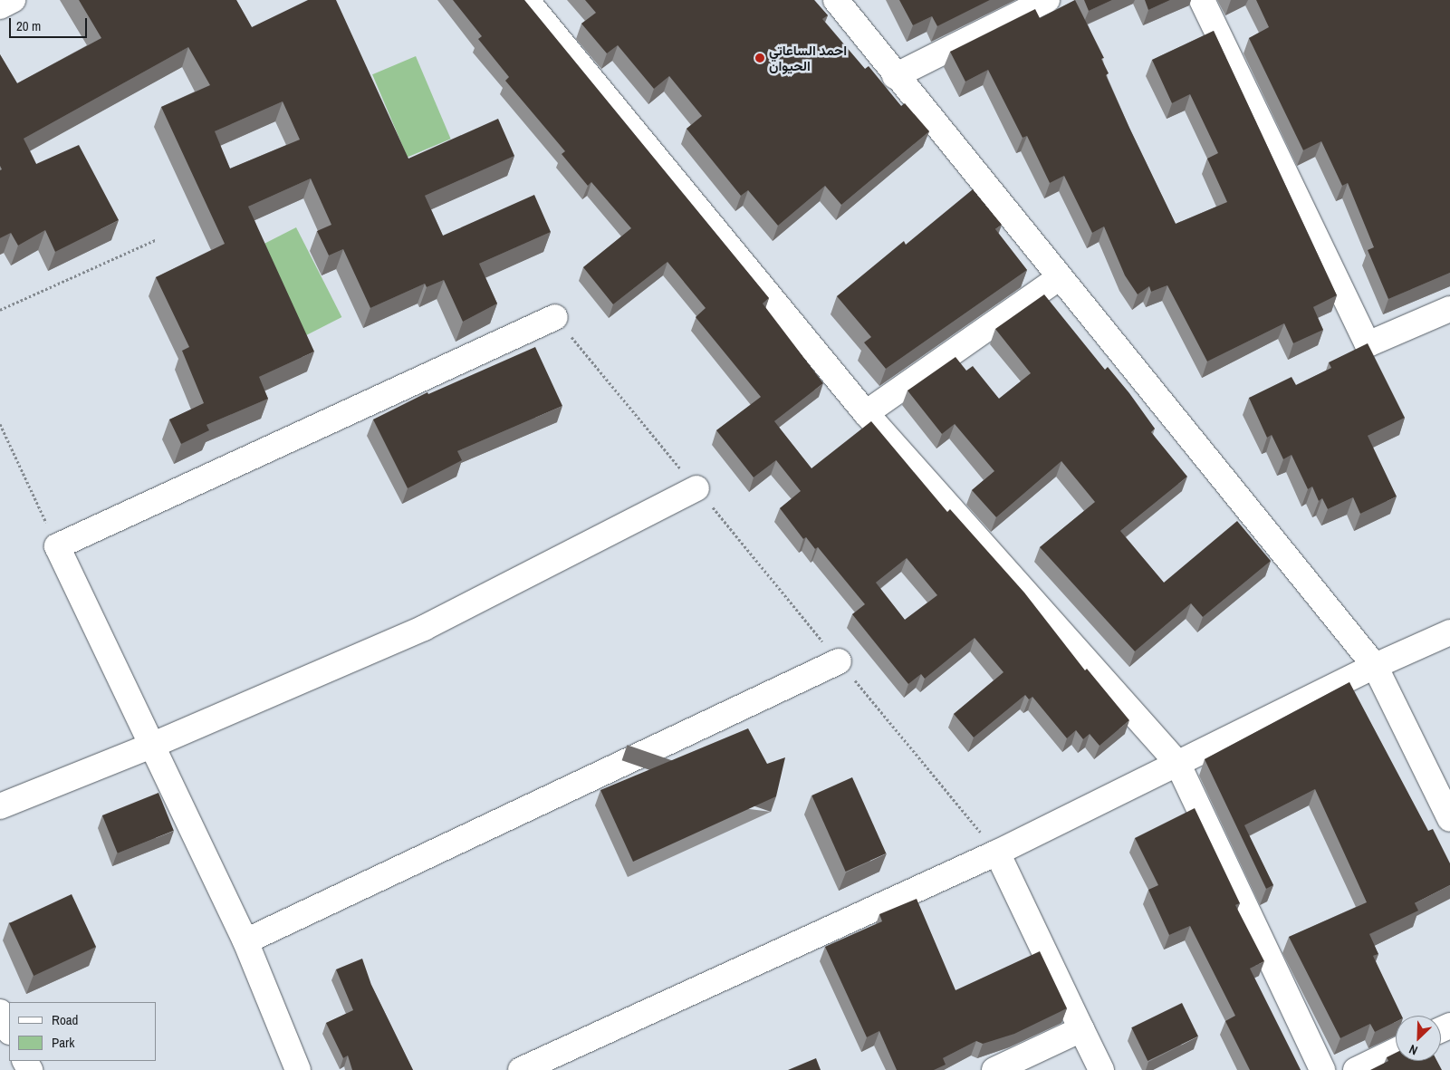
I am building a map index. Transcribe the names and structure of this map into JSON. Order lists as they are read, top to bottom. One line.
{"places":["احمد الساعاتي الحيوان"],"legend":["Road","Park"],"scale_bar":"20 m","north":"bottom left"}
